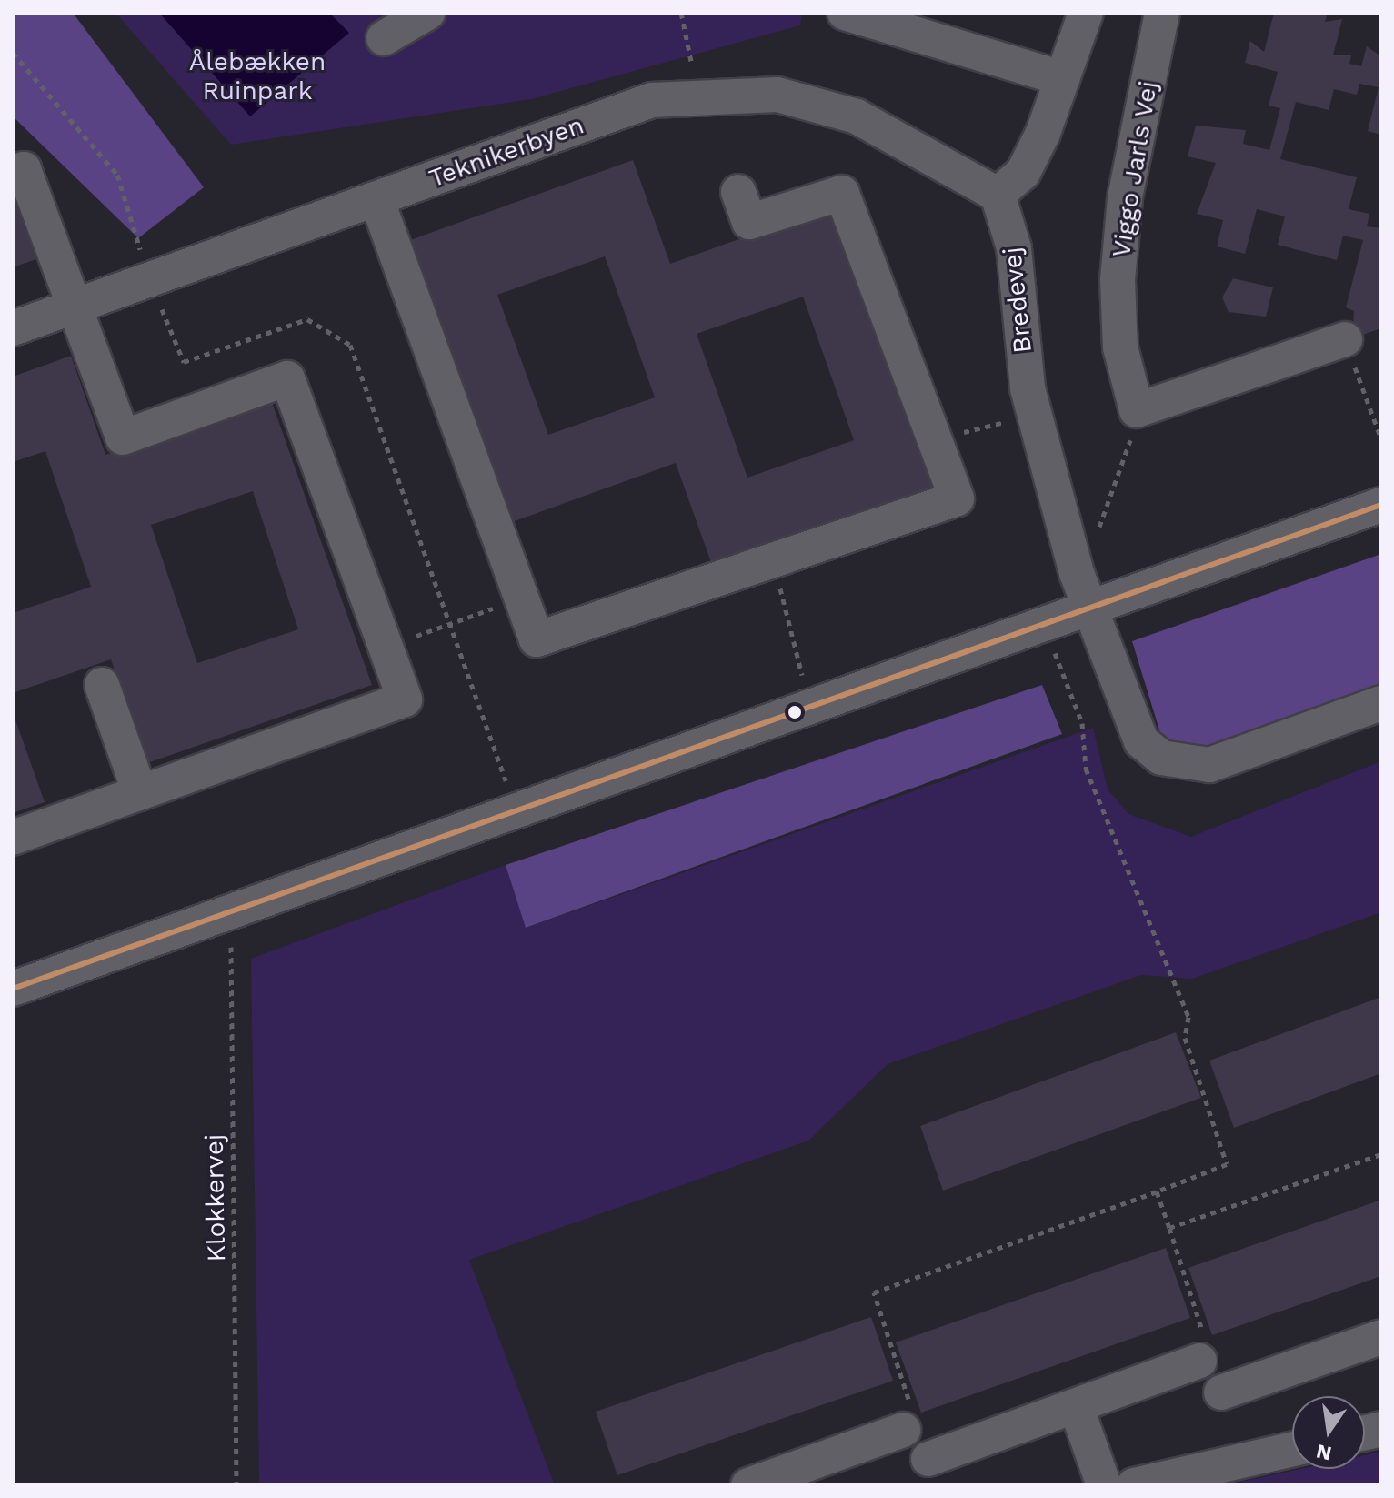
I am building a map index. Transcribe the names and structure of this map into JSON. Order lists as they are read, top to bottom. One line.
{"streets":{"street":["Teknikerbyen","Viggo Jarls Vej","Bredevej"],"path":["Klokkervej"]},"crossings":[["Teknikerbyen","Bredevej"]],"parks":["Ålebækken Ruinpark"],"north":"bottom"}
